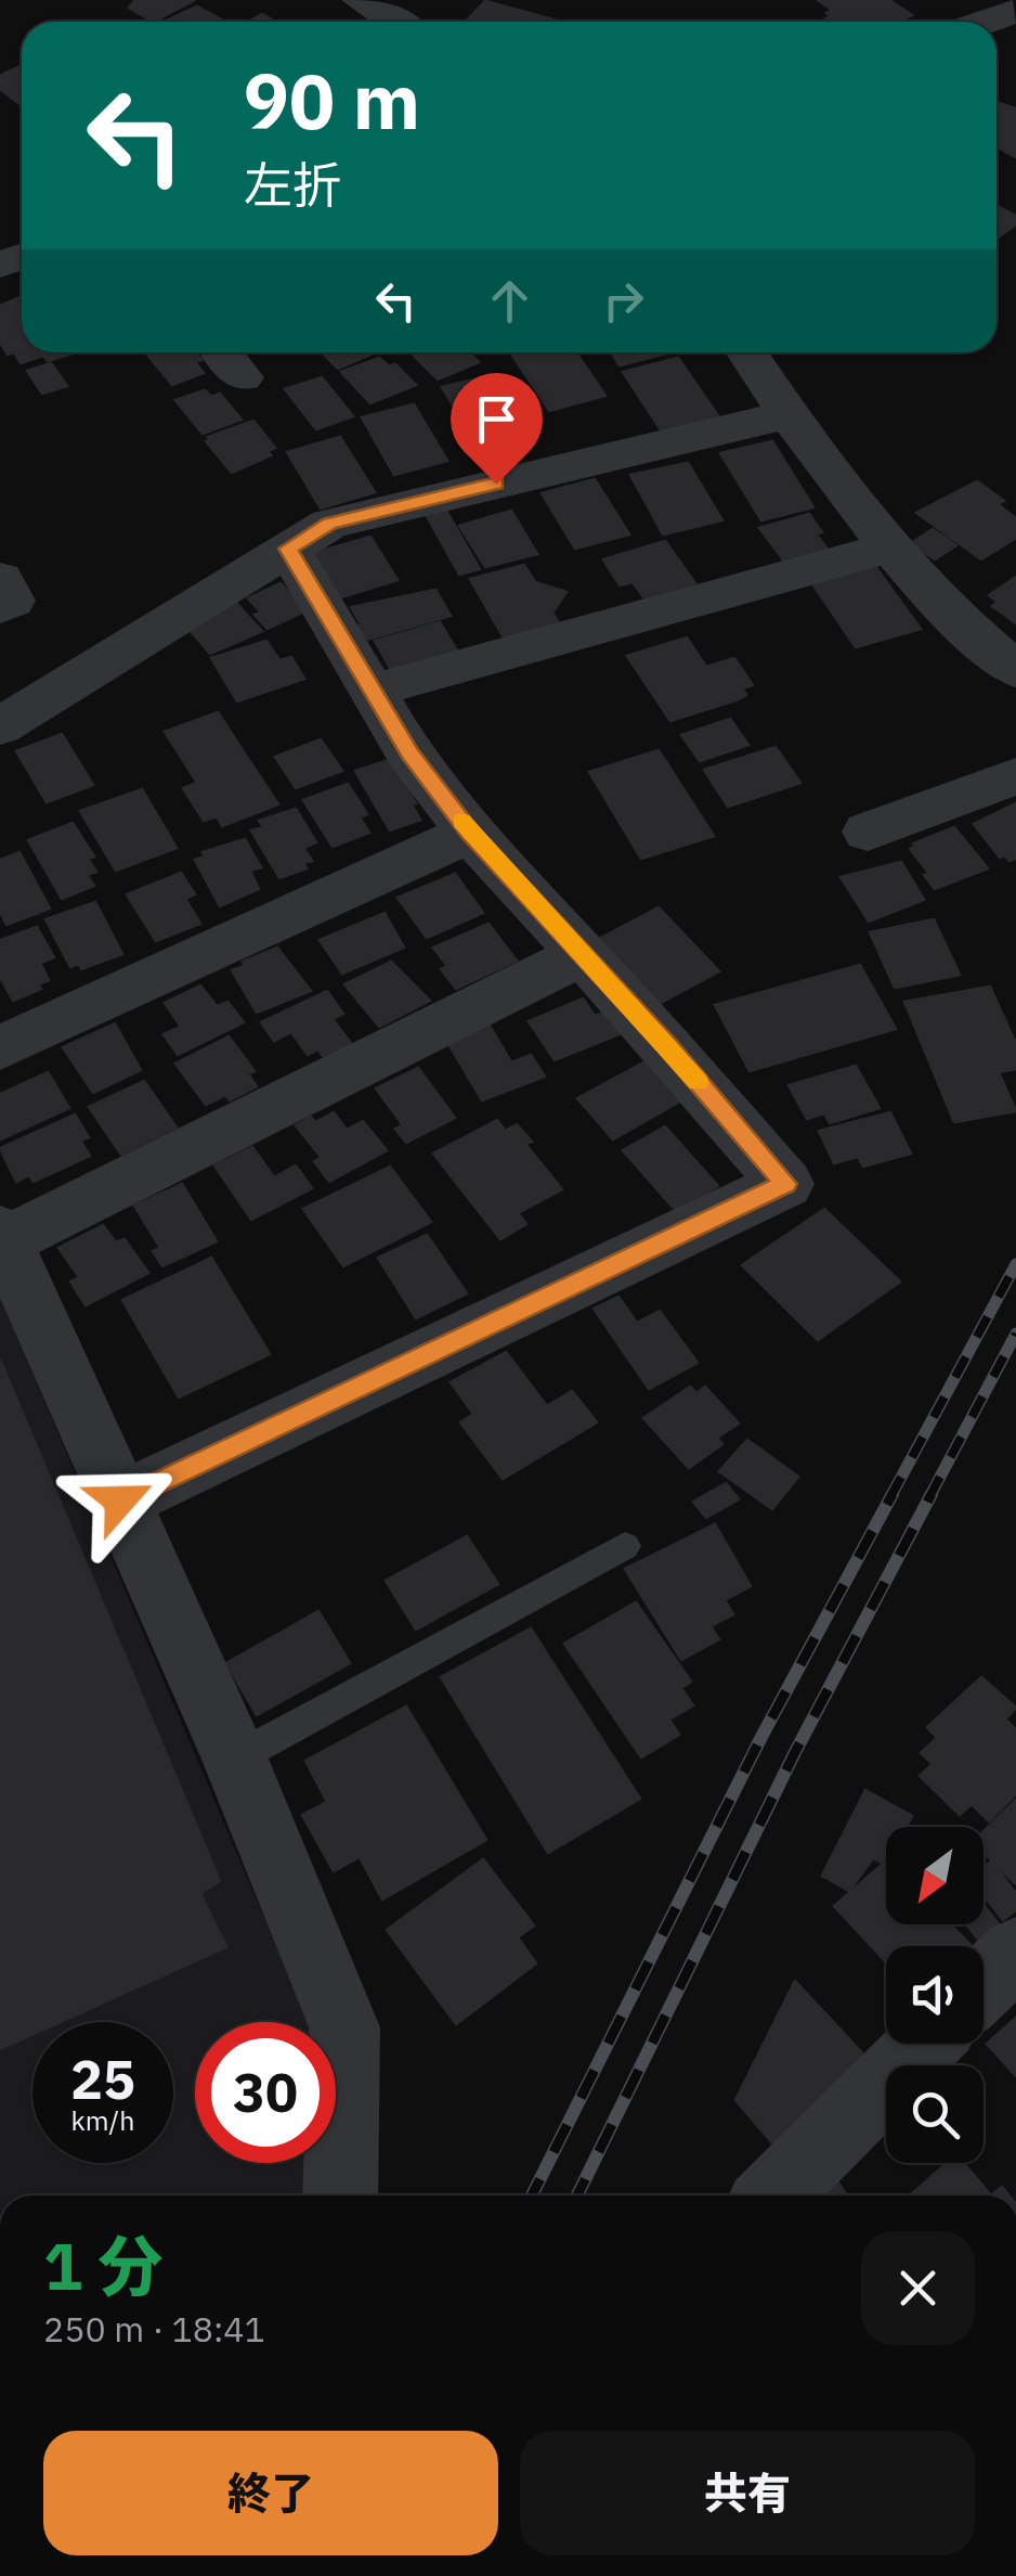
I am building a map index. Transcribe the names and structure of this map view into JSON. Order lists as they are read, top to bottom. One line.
{"north":"bottom left","page":{"turn":["90 m","左折"],"speed":"25 km/h","limit":"30","heading":["1 分","250 m · 18:41"],"buttons":["終了","共有"]}}
